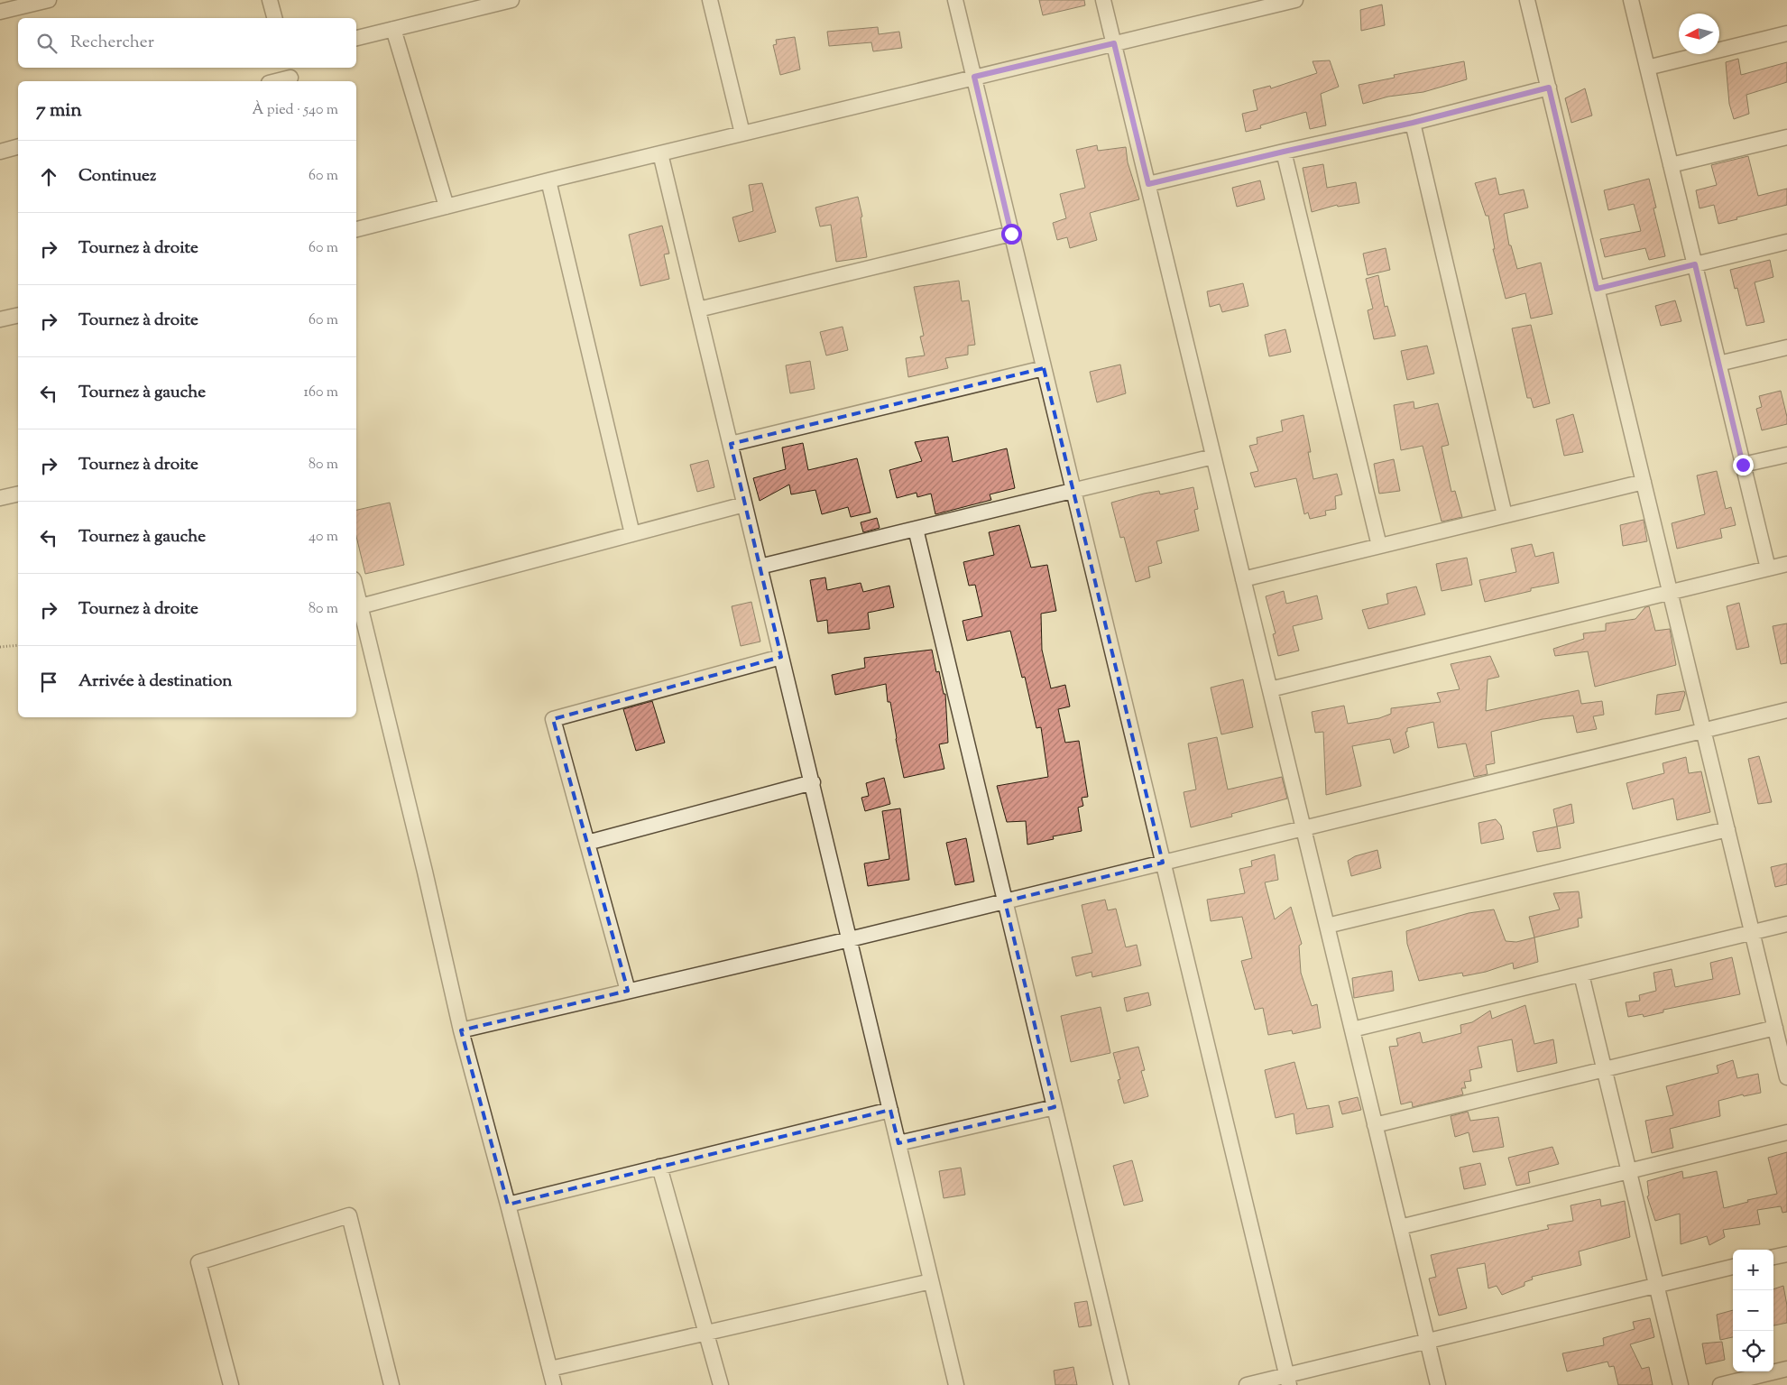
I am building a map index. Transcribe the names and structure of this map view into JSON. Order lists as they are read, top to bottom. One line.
{"north":"left","page":{"search":"Rechercher","heading":["7 min","À pied · 540 m"],"list":[["Continuez","60 m"],["Tournez à droite","60 m"],["Tournez à droite","60 m"],["Tournez à gauche","160 m"],["Tournez à droite","80 m"],["Tournez à gauche","40 m"],["Tournez à droite","80 m"],"Arrivée à destination"],"map_buttons":["+","−"]}}
